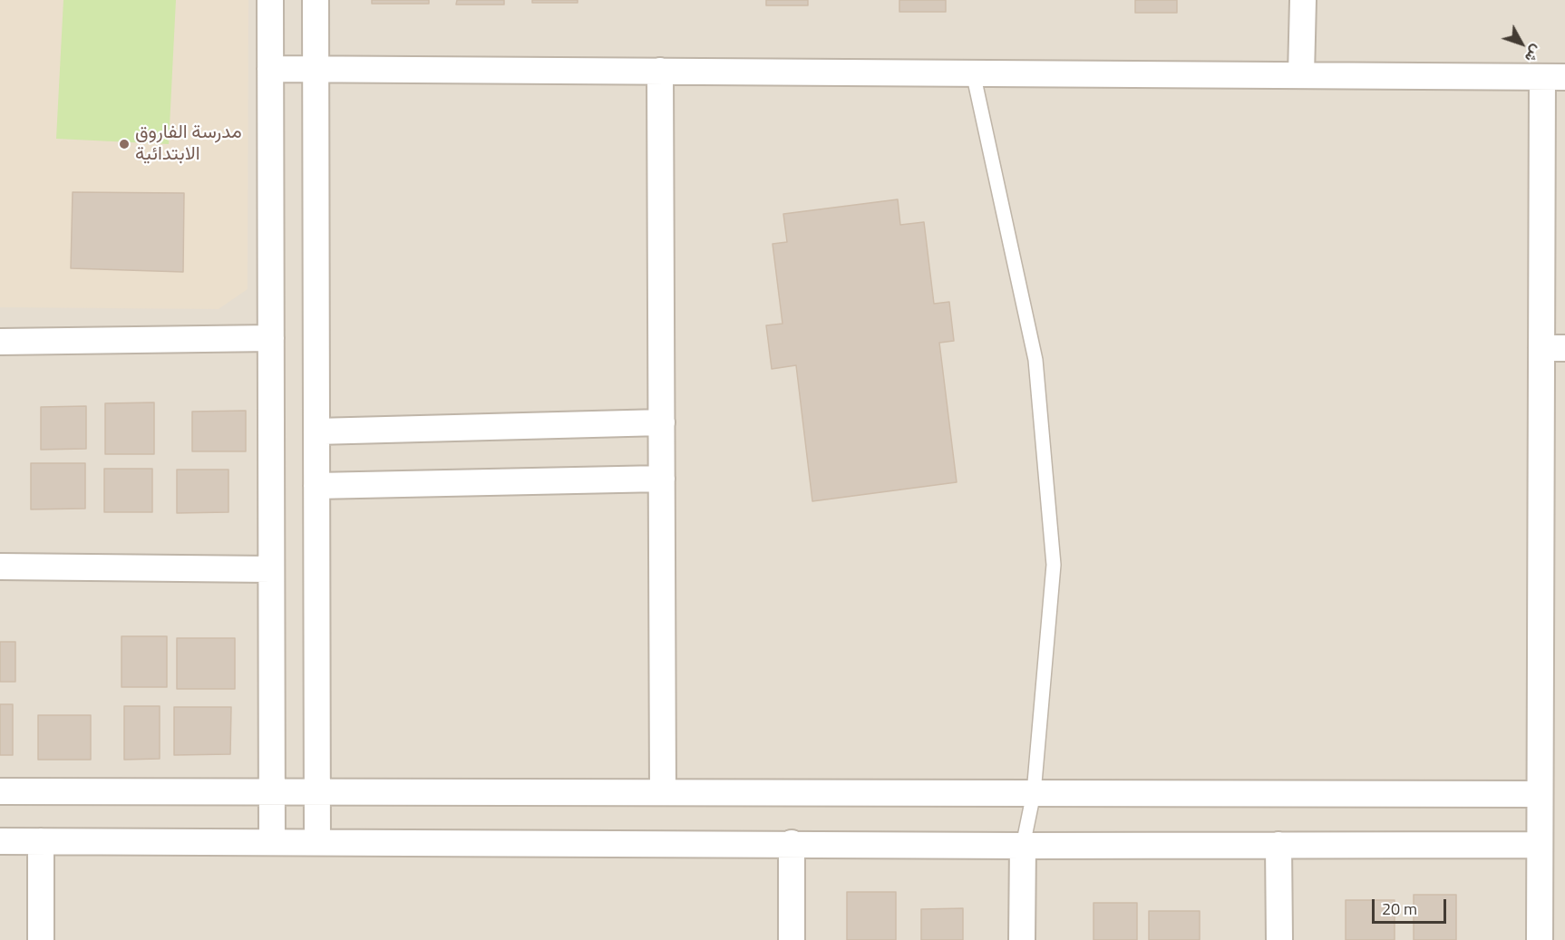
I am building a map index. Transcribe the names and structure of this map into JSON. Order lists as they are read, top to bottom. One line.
{"places":["مدرسة الفاروق الابتدائية"],"scale_bar":"20 m","north":"bottom right"}
